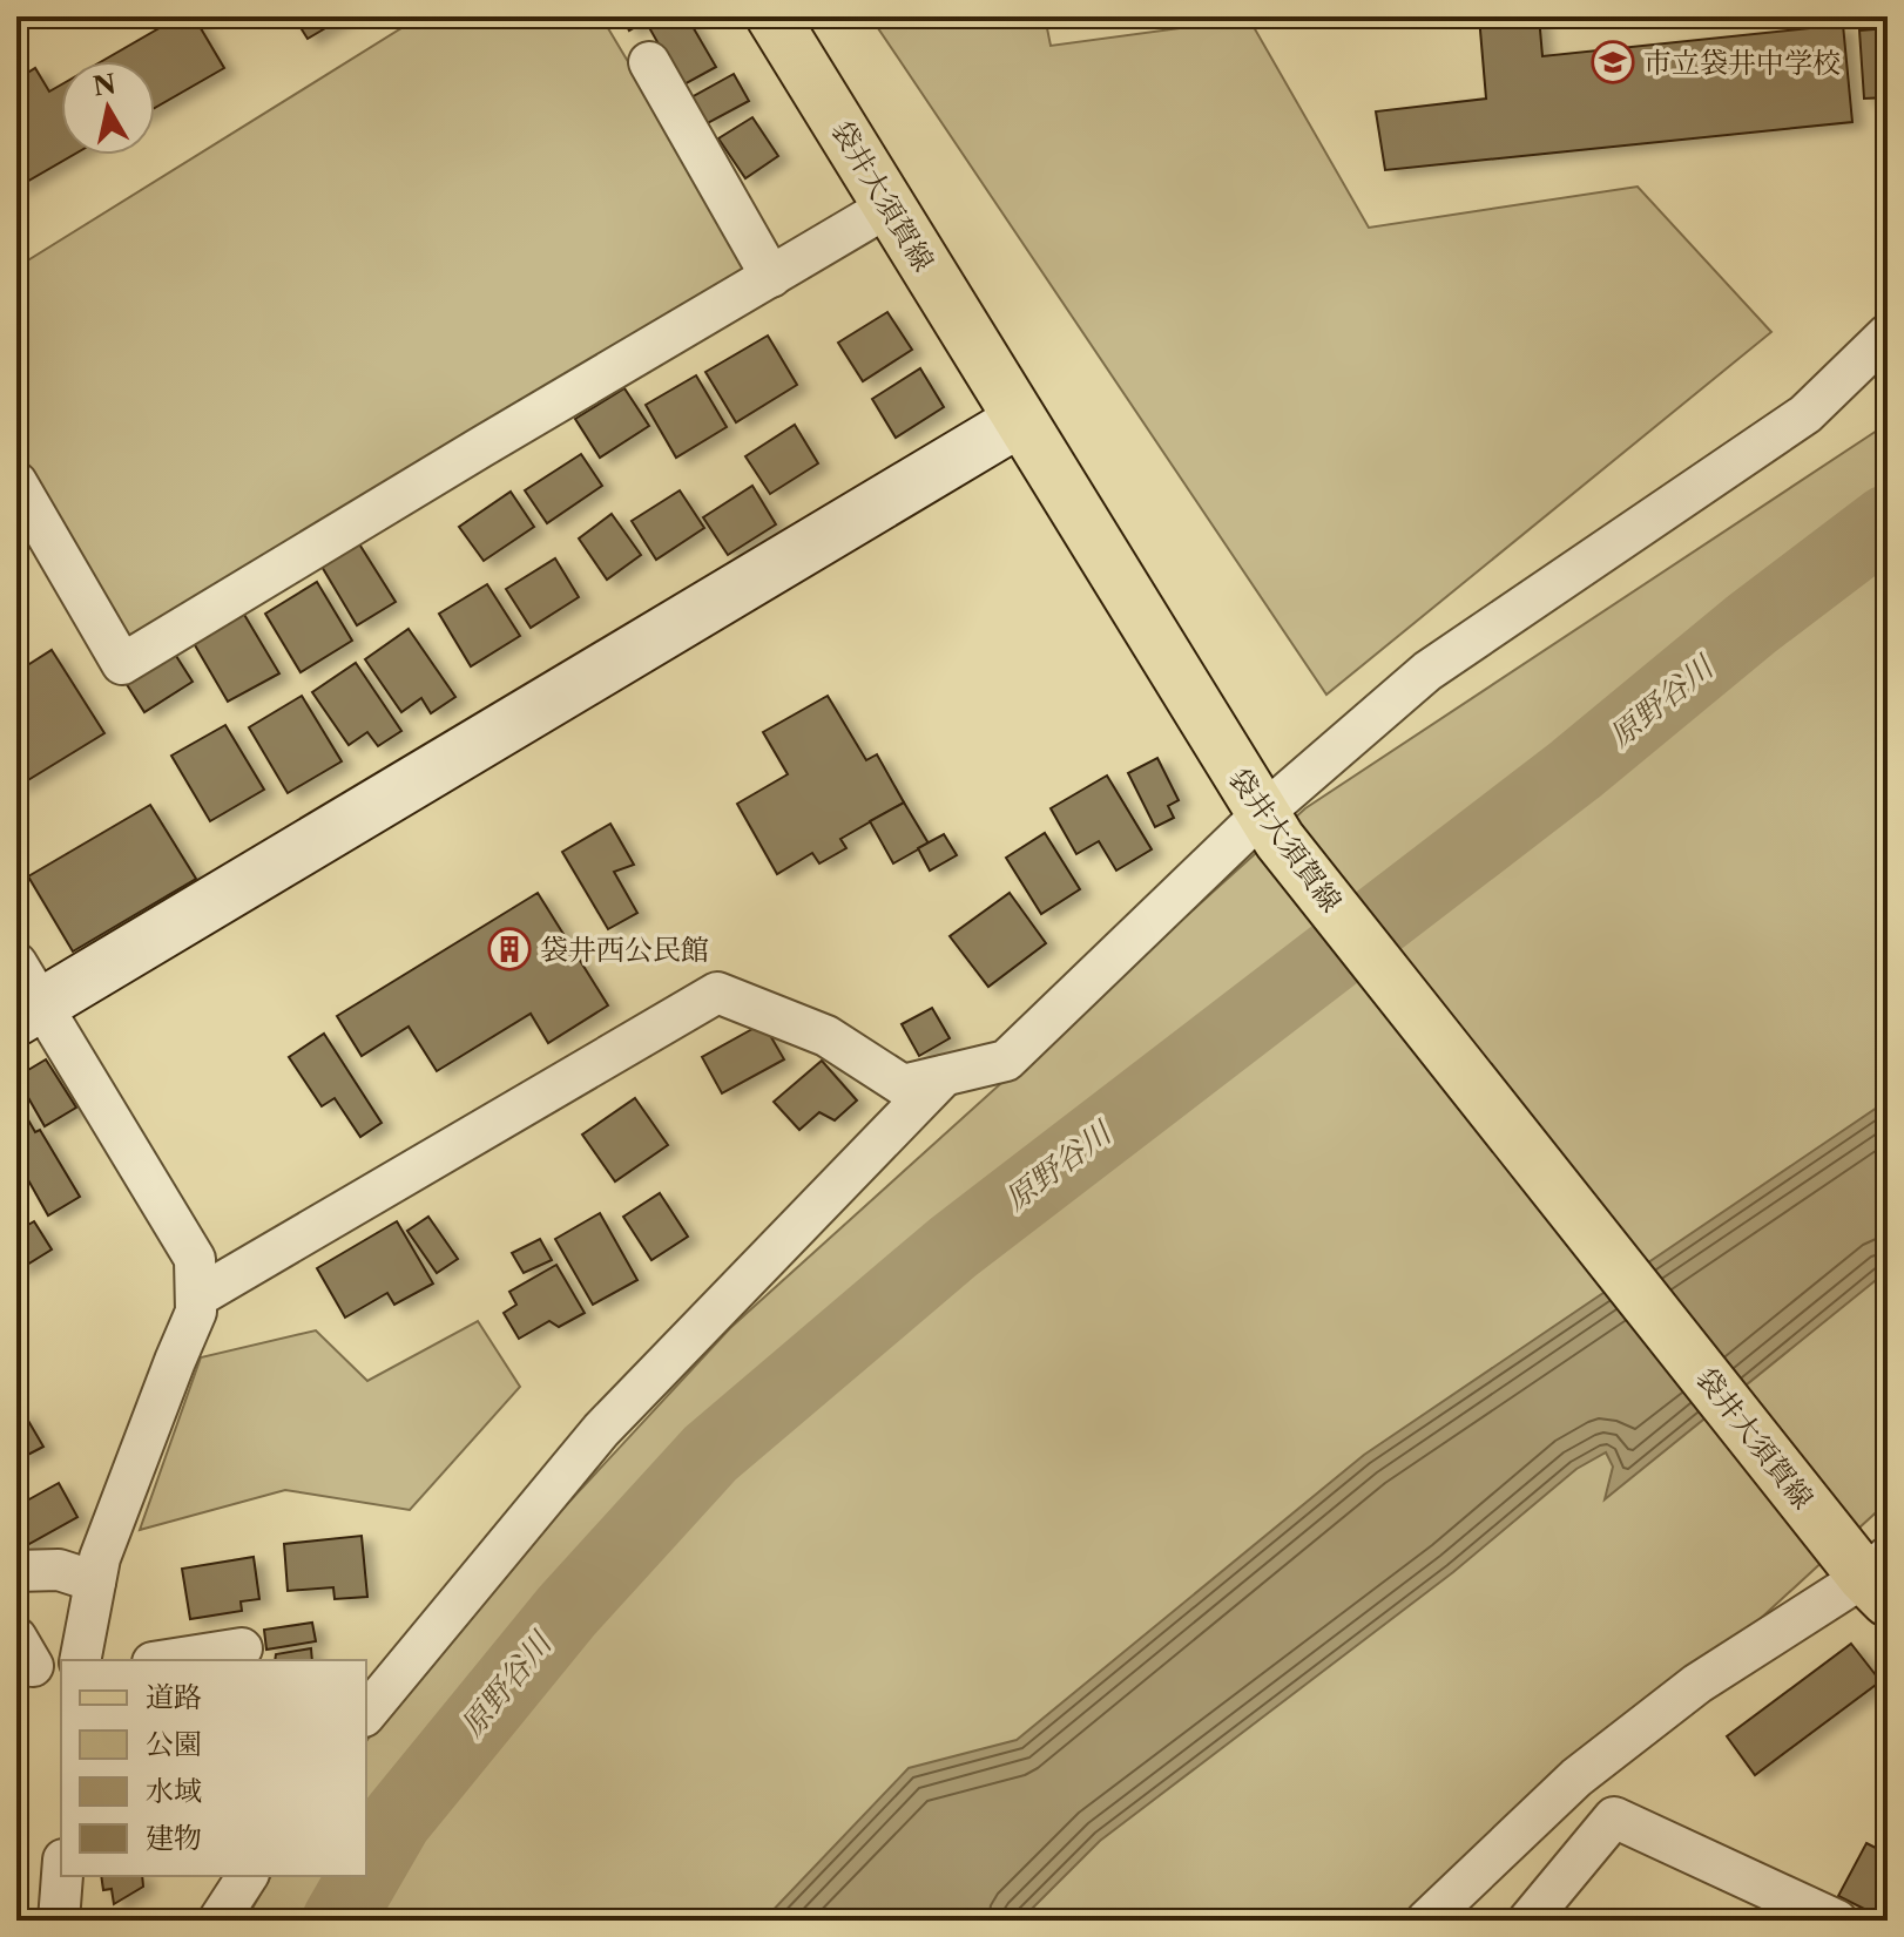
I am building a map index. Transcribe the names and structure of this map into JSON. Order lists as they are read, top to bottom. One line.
{"streets":{"main road":["袋井大須賀線"]},"water":["原野谷川"],"places":{"school or university":["市立袋井中学校"],"building":["袋井西公民館"]},"legend":["道路","公園","水域","建物"],"north":"top"}
